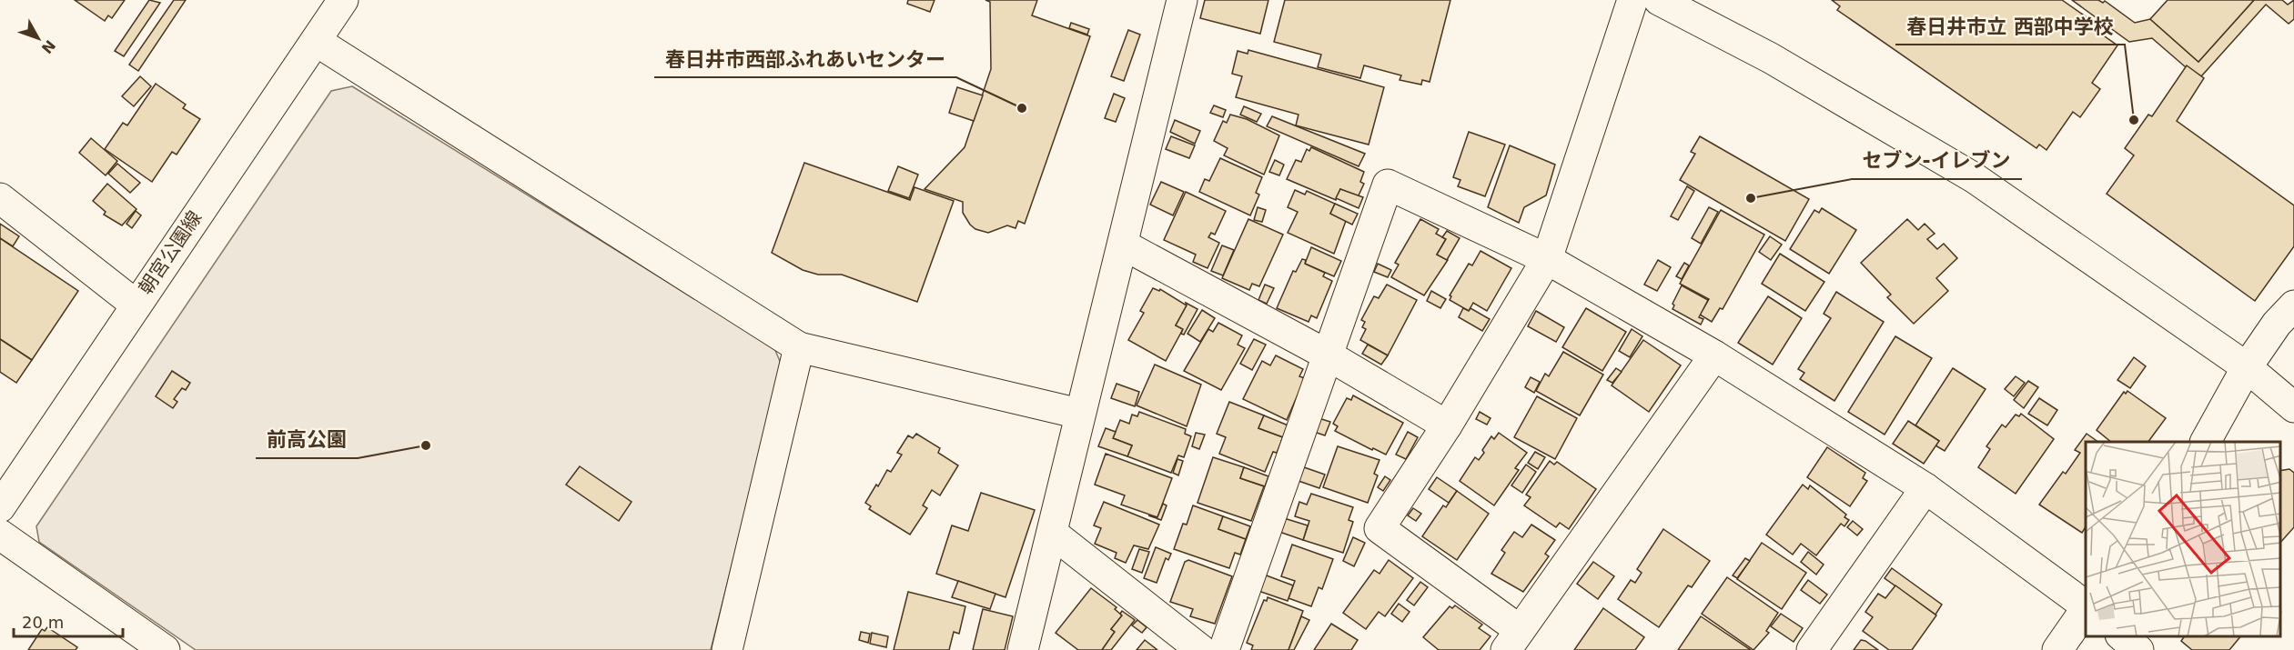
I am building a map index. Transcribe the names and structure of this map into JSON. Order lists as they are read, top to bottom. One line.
{"streets":{"street":["朝宮公園線"]},"places":["春日井市西部ふれあいセンター","春日井市立 西部中学校","セブン-イレブン","前高公園"],"scale_bar":"20 m","north":"bottom right"}
